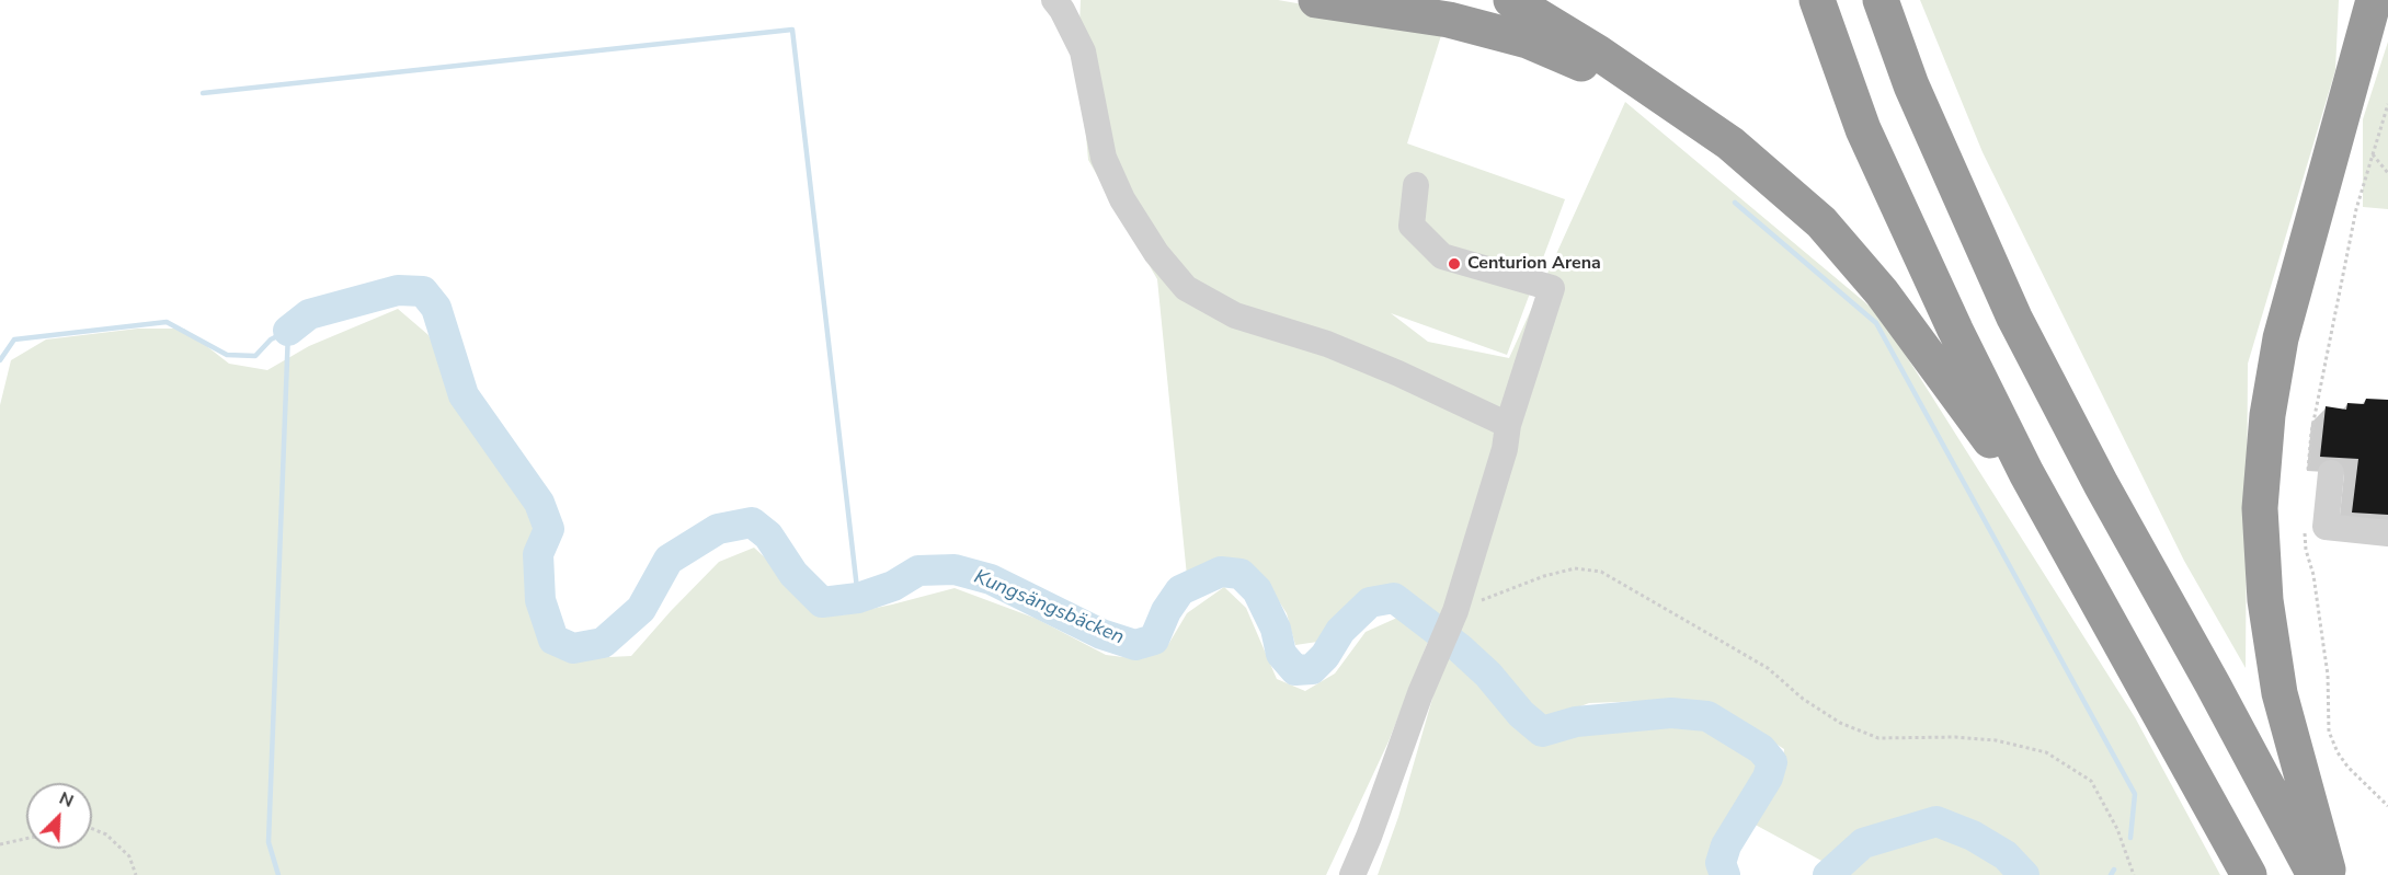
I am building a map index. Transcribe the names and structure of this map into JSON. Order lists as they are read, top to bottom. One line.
{"water":["Kungsängsbäcken"],"places":["Centurion Arena"],"north":"top right"}
